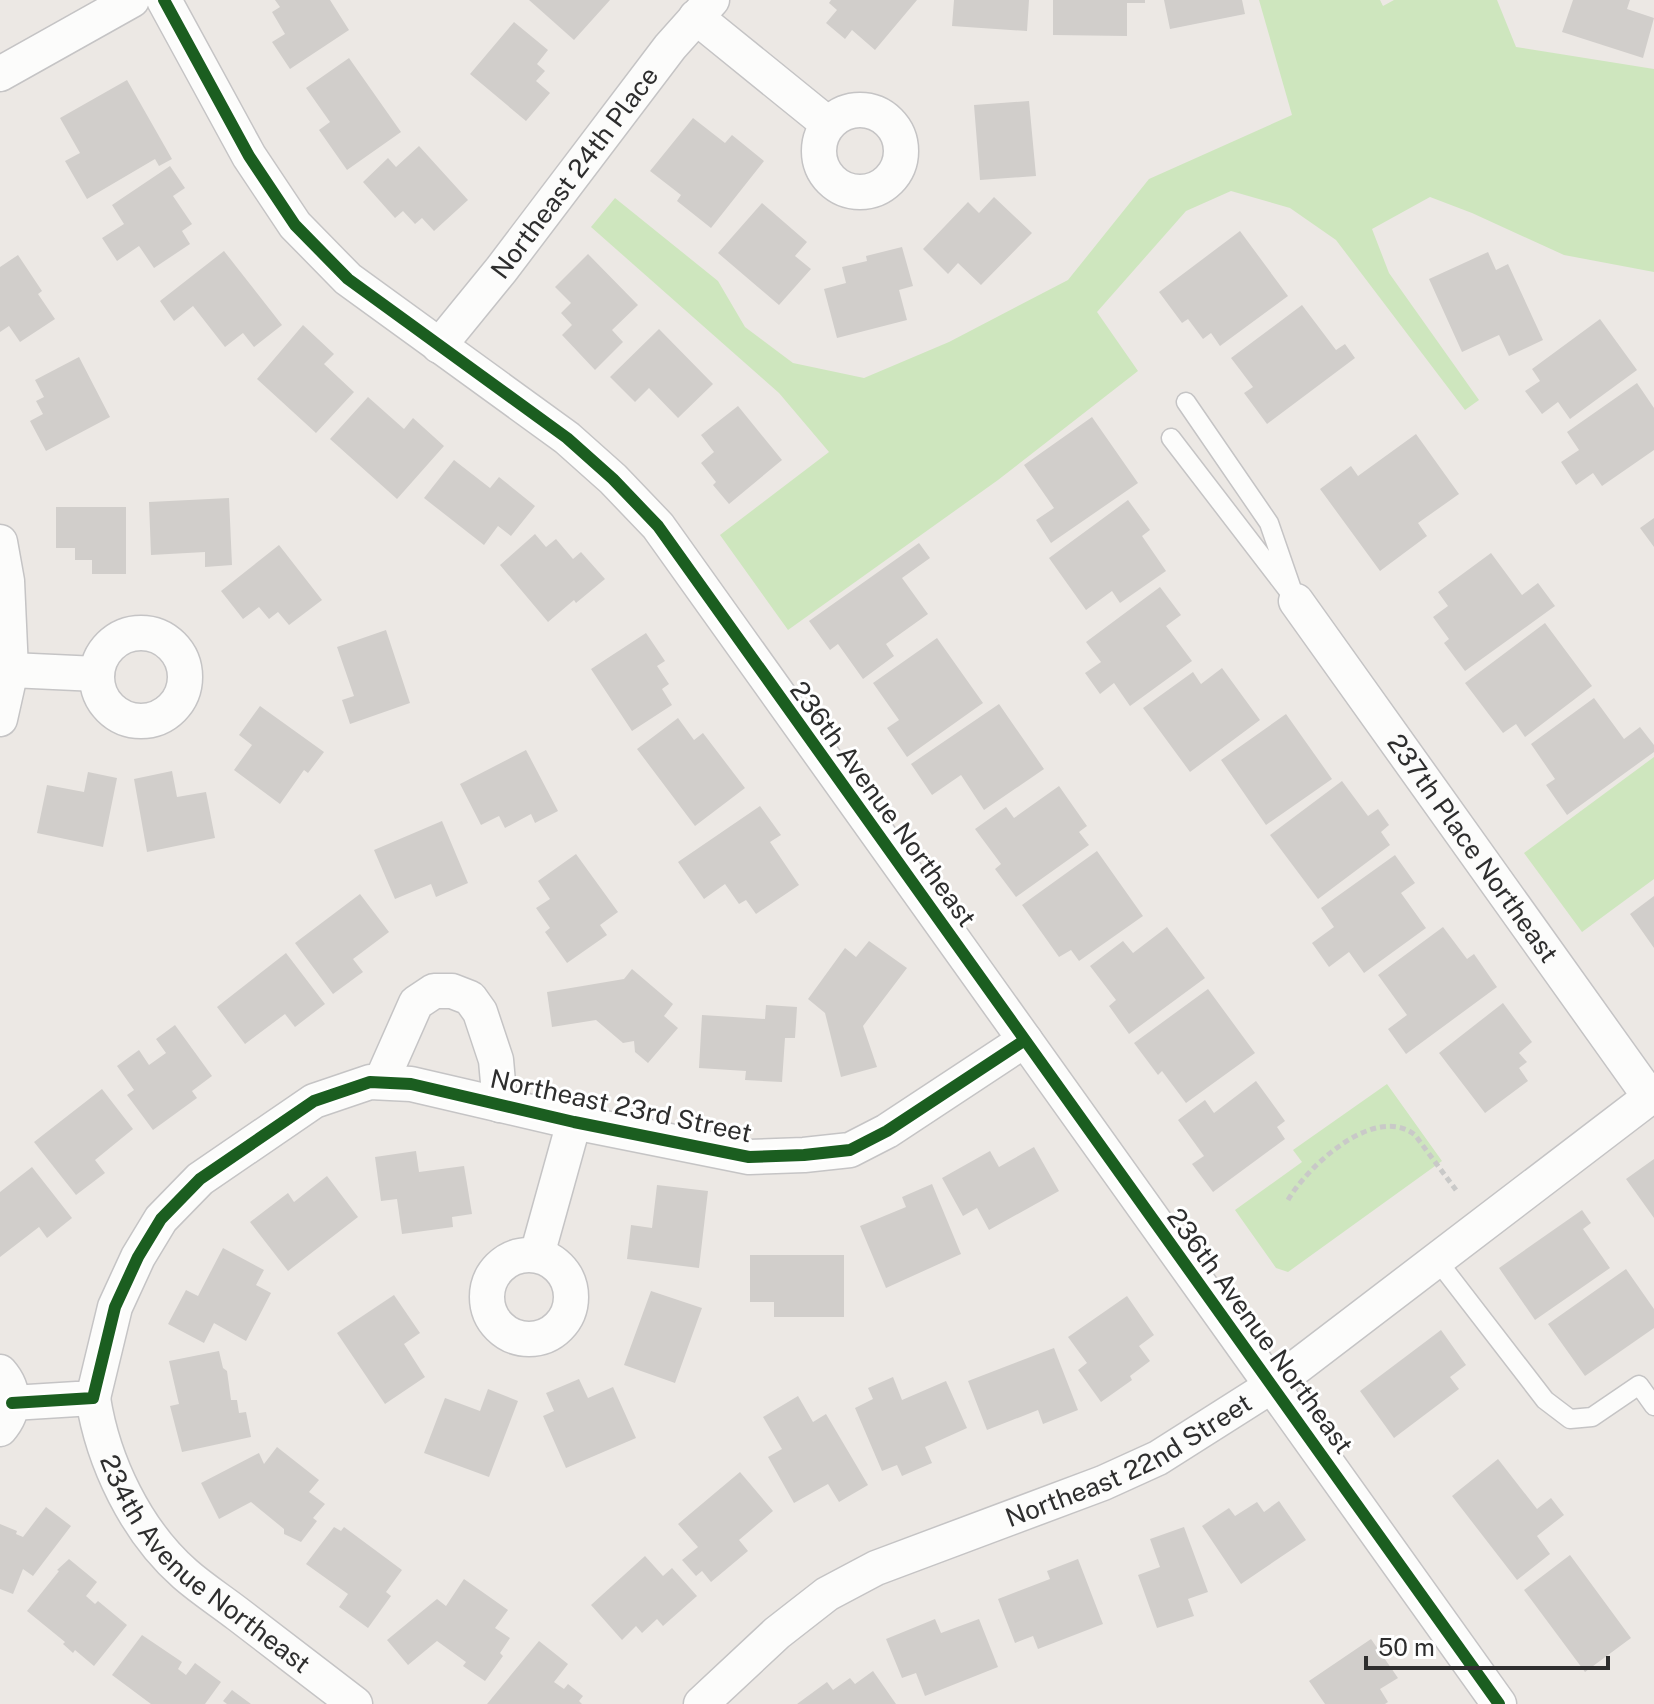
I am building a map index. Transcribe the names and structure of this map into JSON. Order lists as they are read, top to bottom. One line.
{"streets":{"street":["Northeast 24th Place","236th Avenue Northeast","237th Place Northeast","Northeast 23rd Street","Northeast 22nd Street","234th Avenue Northeast"]},"crossings":[["Northeast 24th Place","236th Avenue Northeast"],["236th Avenue Northeast","Northeast 23rd Street"],["236th Avenue Northeast","Northeast 22nd Street"],["237th Place Northeast","Northeast 22nd Street"]],"scale_bar":"50 m"}
